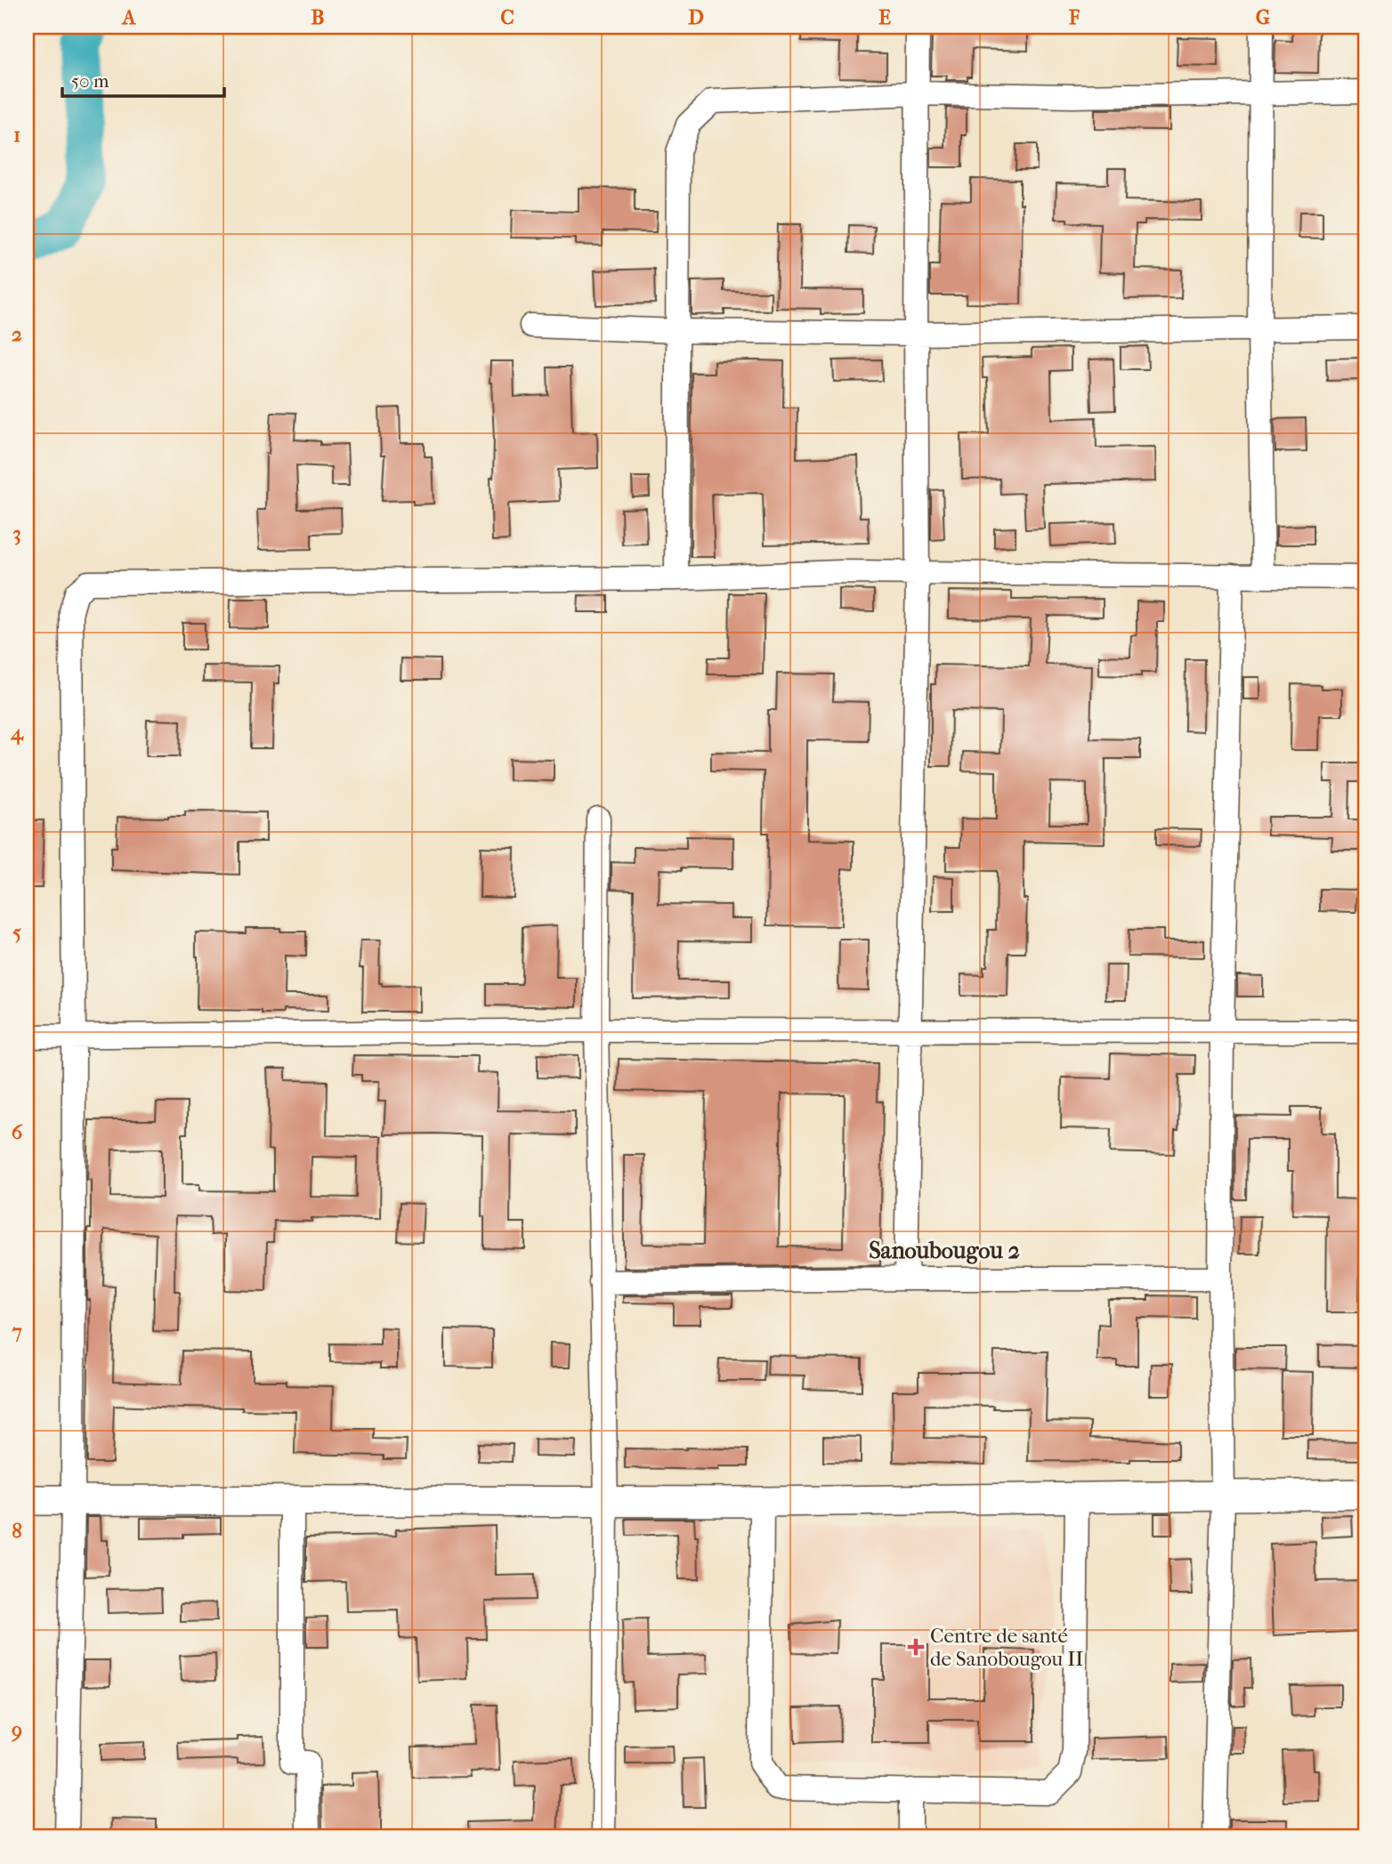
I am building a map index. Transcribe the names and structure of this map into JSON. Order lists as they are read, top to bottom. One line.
{"districts":["Sanoubougou 2"],"places":{"health":["Centre de santé de Sanobougou II"]},"scale_bar":"50 m","grid":{"columns":["A","B","C","D","E","F","G"],"rows":["1","2","3","4","5","6","7","8","9"]}}
